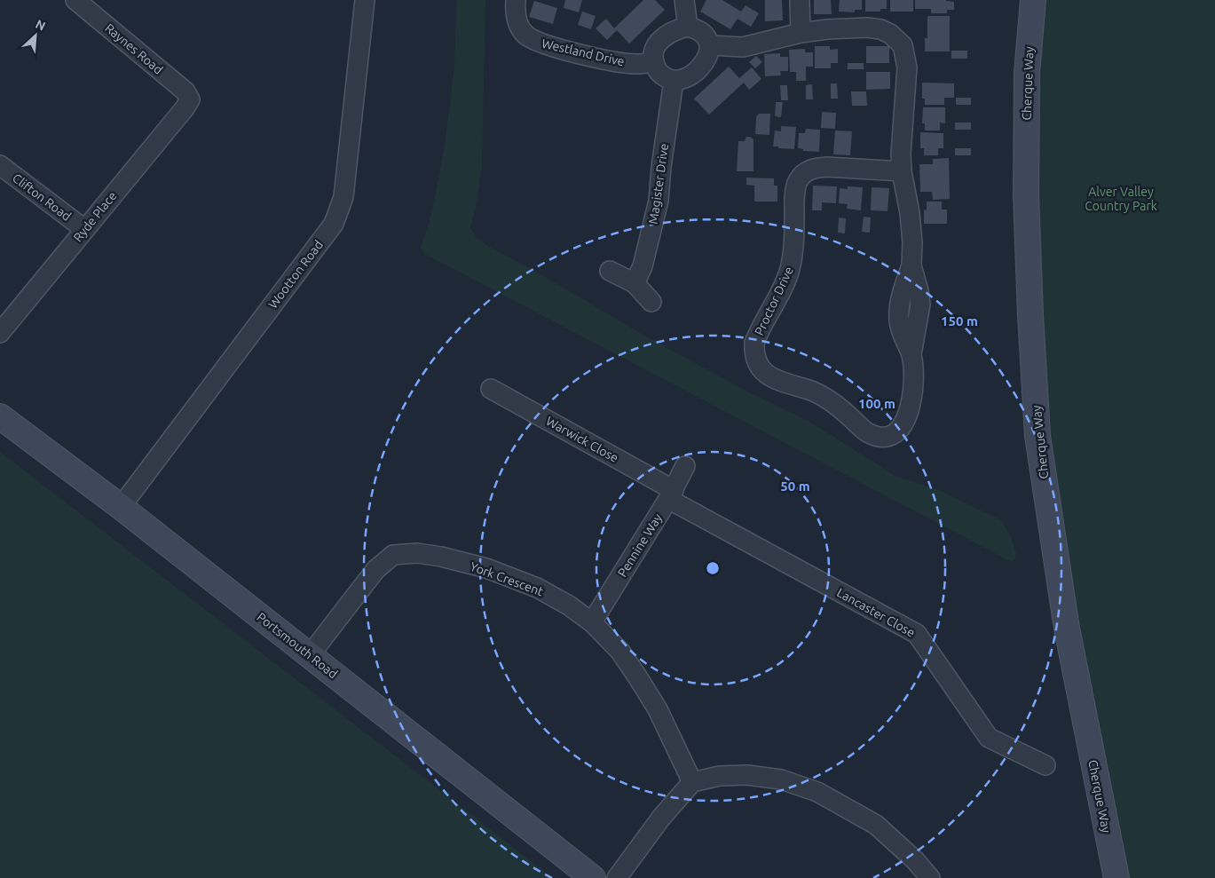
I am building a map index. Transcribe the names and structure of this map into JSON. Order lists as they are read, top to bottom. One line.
{"streets":{"street":["Raynes Road","Westland Drive","Cherque Way","Magister Drive","Clifton Road","Ryde Place","Wootton Road","Proctor Drive","Warwick Close","Pennine Way","York Crescent","Lancaster Close","Portsmouth Road"]},"crossings":[["Raynes Road","Ryde Place"],["Westland Drive","Magister Drive"],["Westland Drive","Proctor Drive"],["Magister Drive","Proctor Drive"],["Clifton Road","Ryde Place"],["Wootton Road","Portsmouth Road"],["Warwick Close","Pennine Way"],["Warwick Close","Lancaster Close"],["Pennine Way","York Crescent"],["Pennine Way","Lancaster Close"],["York Crescent","Portsmouth Road"]],"parks":["Alver Valley Country Park"],"north":"top right","rings":["150 m","100 m","50 m"]}
